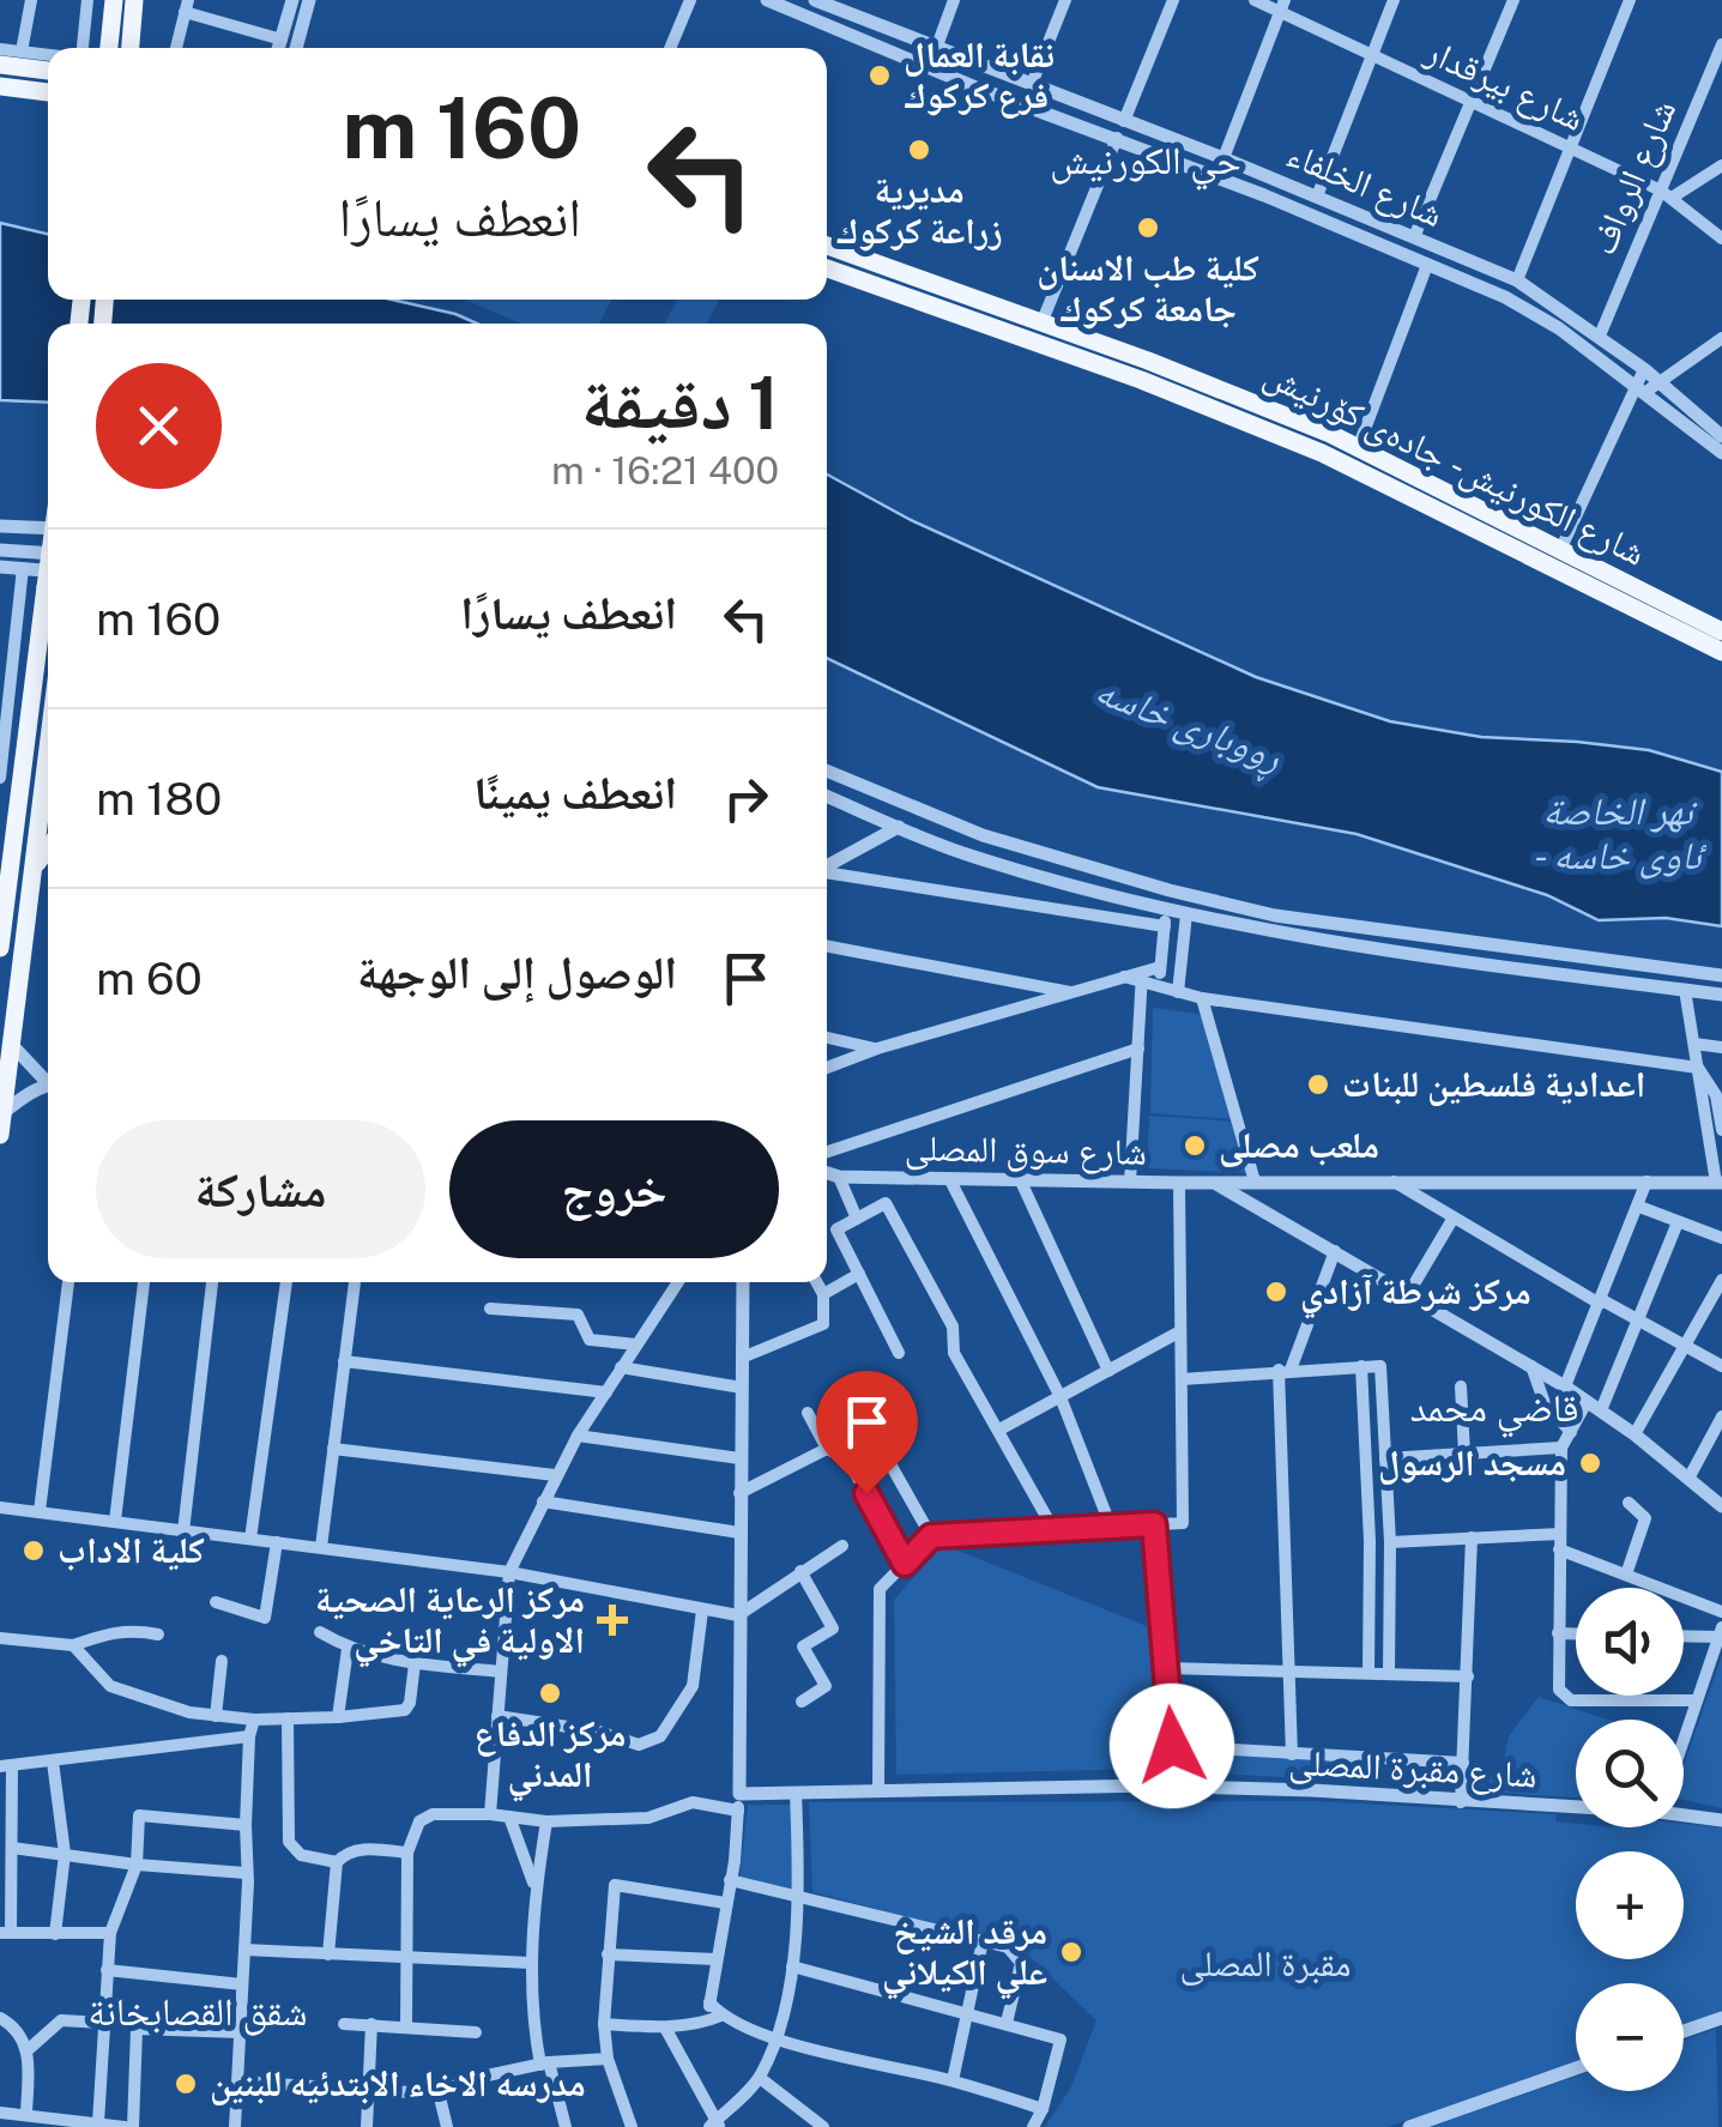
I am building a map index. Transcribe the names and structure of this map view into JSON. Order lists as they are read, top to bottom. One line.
{"streets":{"main road":["شارع الكورنيش - جادەی کۆرنیش"],"street":["شارع بيرقدار","شارع الرواف","شارع الخلفاء","شارع سوق المصلى","شارع مقبرة المصلى"]},"crossings":[["شارع بيرقدار","شارع الرواف"],["شارع الرواف","شارع الخلفاء"]],"districts":["حي الكورنيش","قاضي محمد","شقق القصابخانة"],"water":["ڕووباری خاسە","نهر الخاصة - ئاوی خاسە"],"parks":["مقبرة المصلى"],"places":{"other":["نقابة العمال فرع كركوك","مديرية زراعة كركوك","كلية طب الاسنان جامعة كركوك","اعدادية فلسطين للبنات","ملعب مصلى","مركز شرطة آزادي","مسجد الرسول","كلية الاداب","مركز الدفاع المدني","مرقد الشيخ علي الكيلاني","مدرسه الاخاء الابتدئيه للبنين"],"health":["مركز الرعاية الصحية الاولية في التاخي"]},"page":{"turn":["160 m","انعطف يسارًا"],"heading":["1 دقيقة","400 m · 16:21"],"list":[{"name":"انعطف يسارًا","value":"160 m"},{"name":"انعطف يمينًا","value":"180 m"},{"name":"الوصول إلى الوجهة","value":"60 m"}],"buttons":["خروج","مشاركة"],"map_buttons":["+","−"]}}
